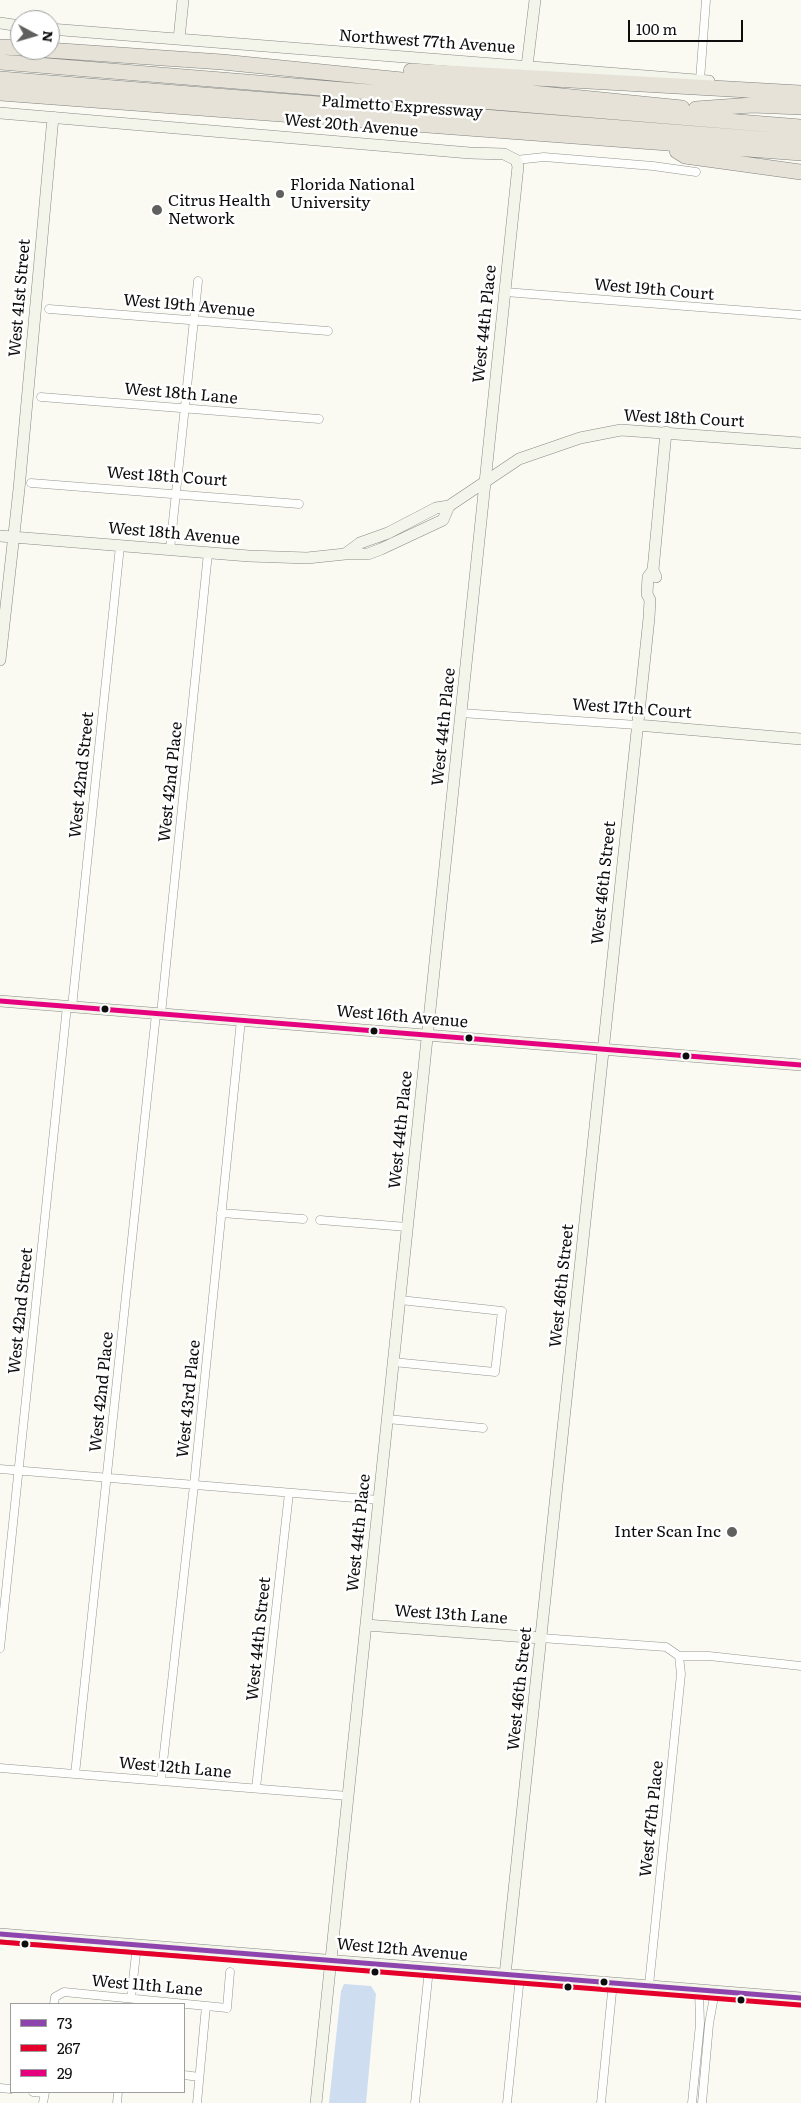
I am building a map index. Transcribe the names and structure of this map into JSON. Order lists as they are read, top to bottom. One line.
{"streets":{"highway":["Palmetto Expressway"],"street":["Northwest 77th Avenue","West 20th Avenue","West 19th Court","West 41st Street","West 19th Avenue","West 44th Place","West 18th Lane","West 18th Court","West 18th Avenue","West 17th Court","West 42nd Street","West 42nd Place","West 46th Street","West 16th Avenue","West 43rd Place","West 13th Lane","West 44th Street","West 12th Lane","West 47th Place","West 12th Avenue","West 11th Lane"]},"crossings":[["West 20th Avenue","West 41st Street"],["West 20th Avenue","West 44th Place"],["West 19th Court","West 44th Place"],["West 41st Street","West 18th Avenue"],["West 44th Place","West 18th Court"],["West 44th Place","West 18th Avenue"],["West 44th Place","West 17th Court"],["West 44th Place","West 16th Avenue"],["West 44th Place","West 13th Lane"],["West 44th Place","West 12th Lane"],["West 44th Place","West 12th Avenue"],["West 18th Court","West 18th Avenue"],["West 18th Court","West 46th Street"],["West 18th Avenue","West 42nd Street"],["West 18th Avenue","West 42nd Place"],["West 17th Court","West 46th Street"],["West 42nd Street","West 16th Avenue"],["West 42nd Place","West 16th Avenue"],["West 42nd Place","West 12th Lane"],["West 46th Street","West 16th Avenue"],["West 46th Street","West 13th Lane"],["West 46th Street","West 12th Avenue"],["West 16th Avenue","West 43rd Place"],["West 43rd Place","West 12th Lane"],["West 13th Lane","West 47th Place"],["West 44th Street","West 12th Lane"],["West 47th Place","West 12th Avenue"]],"places":["Florida National University","Citrus Health Network","Inter Scan Inc"],"lines":["transit line 29","transit line 73","transit line 267"],"legend":["73","267","29"],"scale_bar":"100 m","north":"right"}
